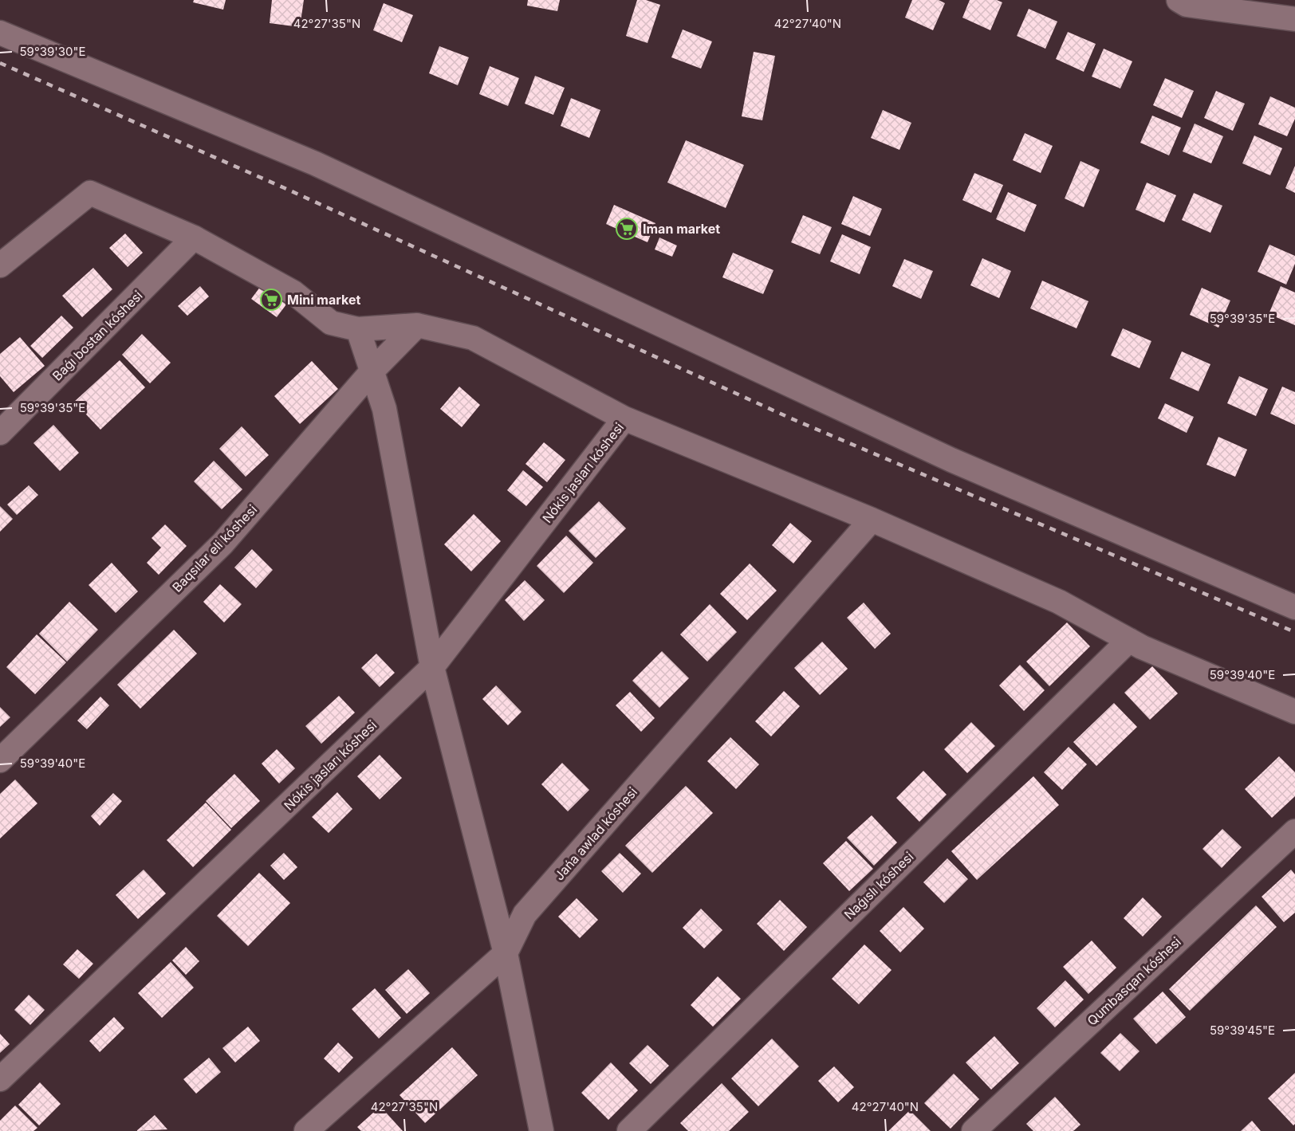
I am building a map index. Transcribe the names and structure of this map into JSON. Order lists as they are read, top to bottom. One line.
{"streets":{"street":["Baǵı bostan kóshesi","Nókis jasları kóshesi","Baqsılar eli kóshesi","Jańa awlad kóshesi","Naǵıslı kóshesi","Qumbasqan kóshesi"]},"places":{"supermarket":["Iman market","Mini market"]},"coordinates":["42°27'35\"N","42°27'40\"N","59°39'30\"E","59°39'35\"E","59°39'40\"E","59°39'45\"E"]}
